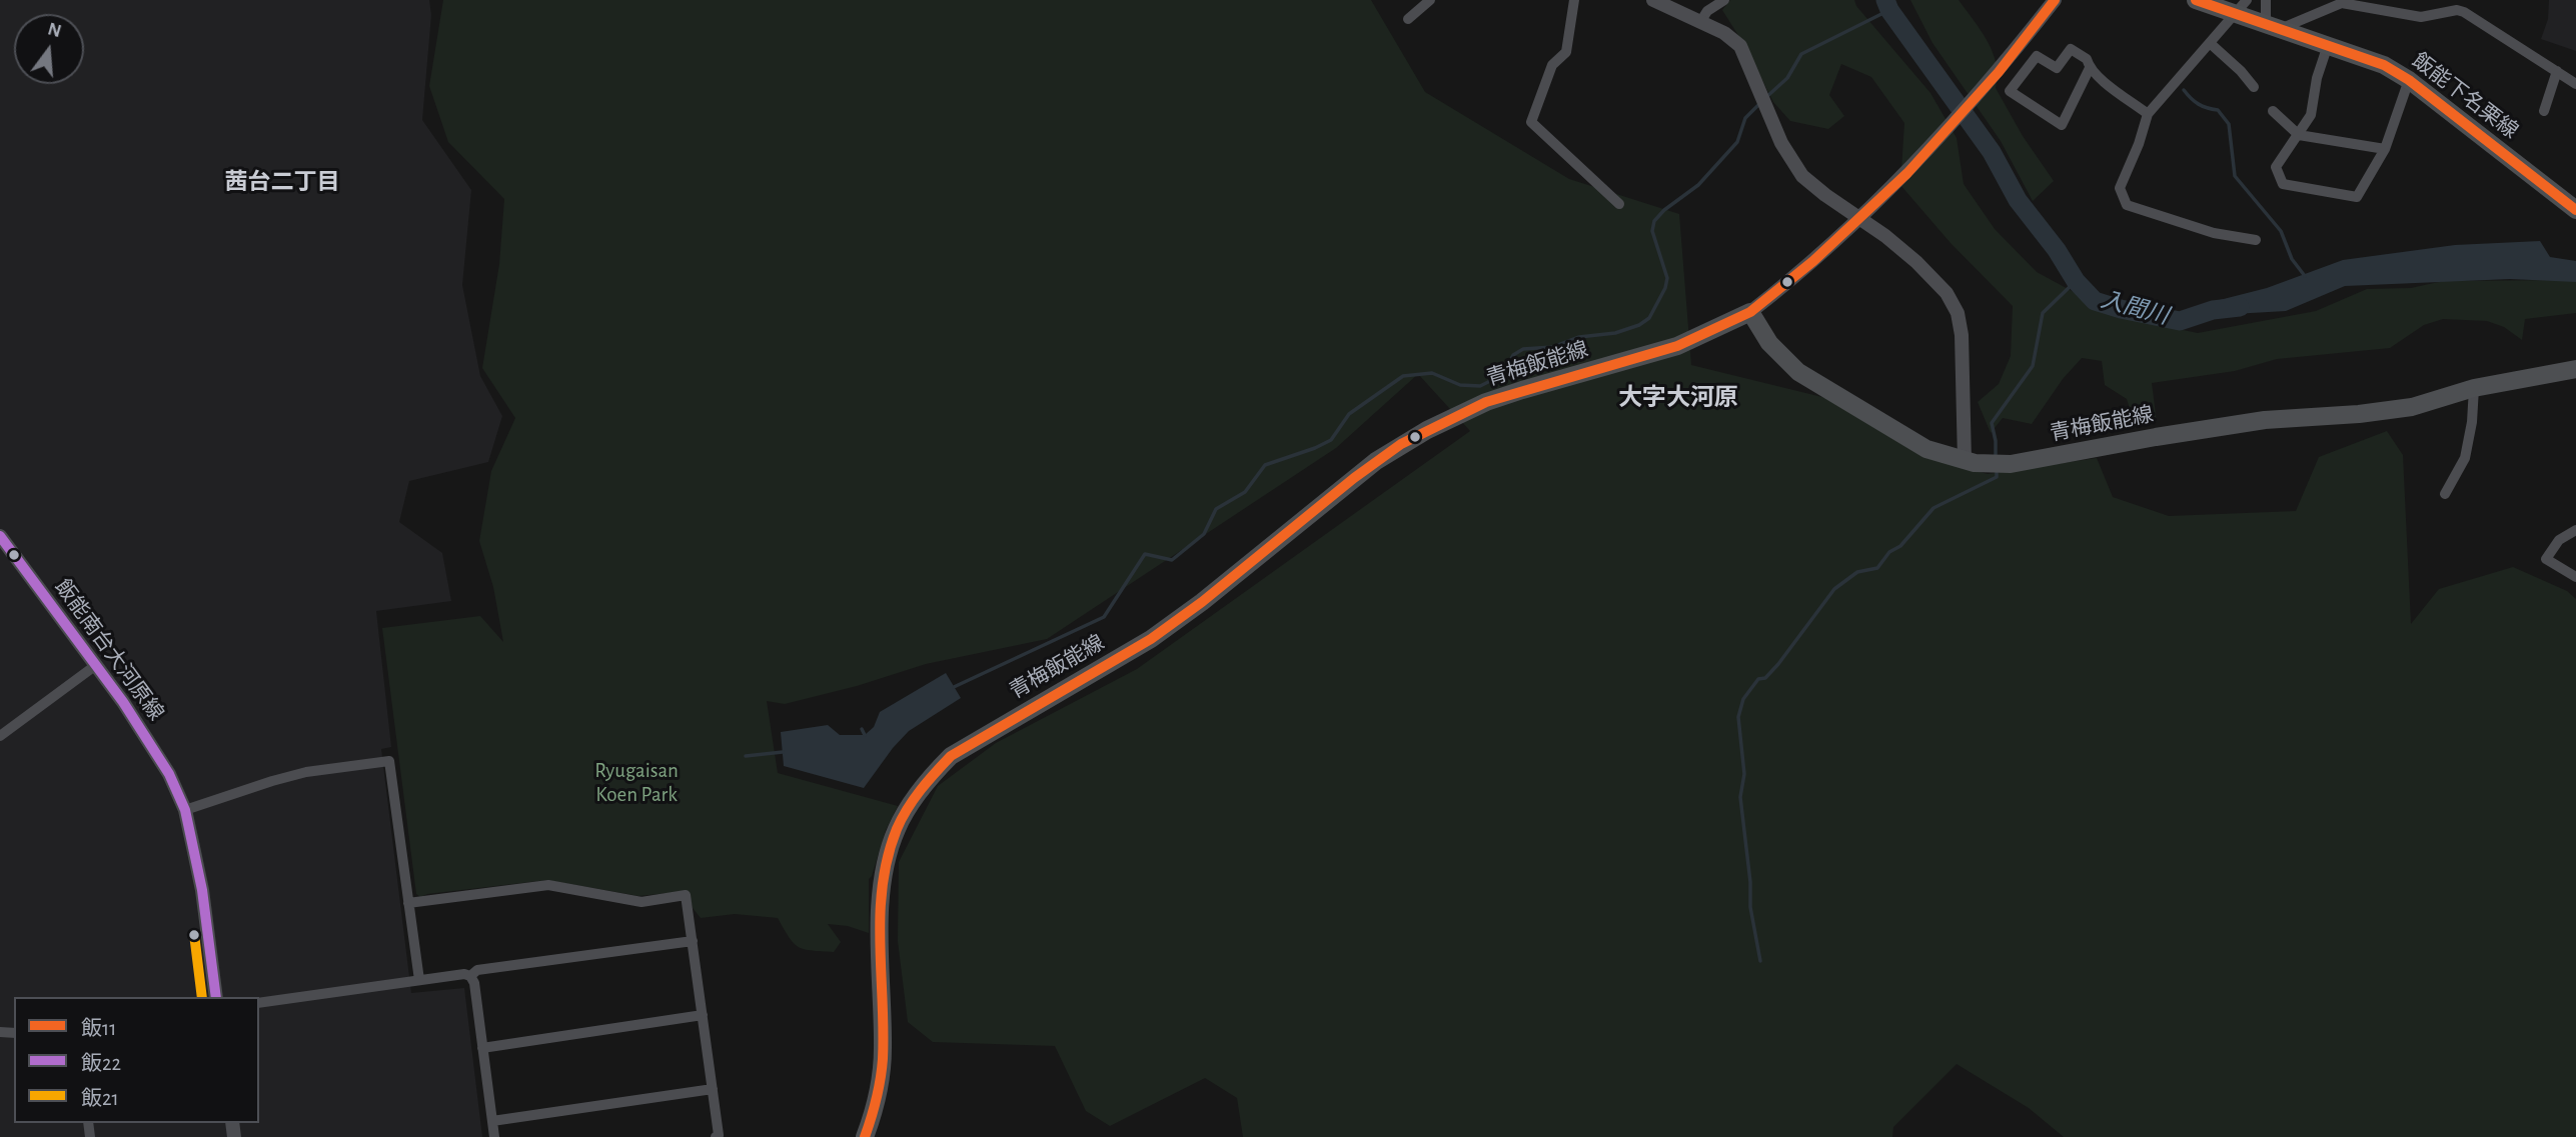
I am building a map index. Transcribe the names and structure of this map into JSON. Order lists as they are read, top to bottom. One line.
{"streets":{"main road":["飯能下名栗線","青梅飯能線"],"street":["飯能南台大河原線"]},"districts":["茜台二丁目","大字大河原"],"water":["入間川"],"parks":["Ryugaisan Koen Park"],"lines":["transit line 飯11","transit line 飯22","transit line 飯21"],"legend":["飯11","飯22","飯21"],"north":"top"}
